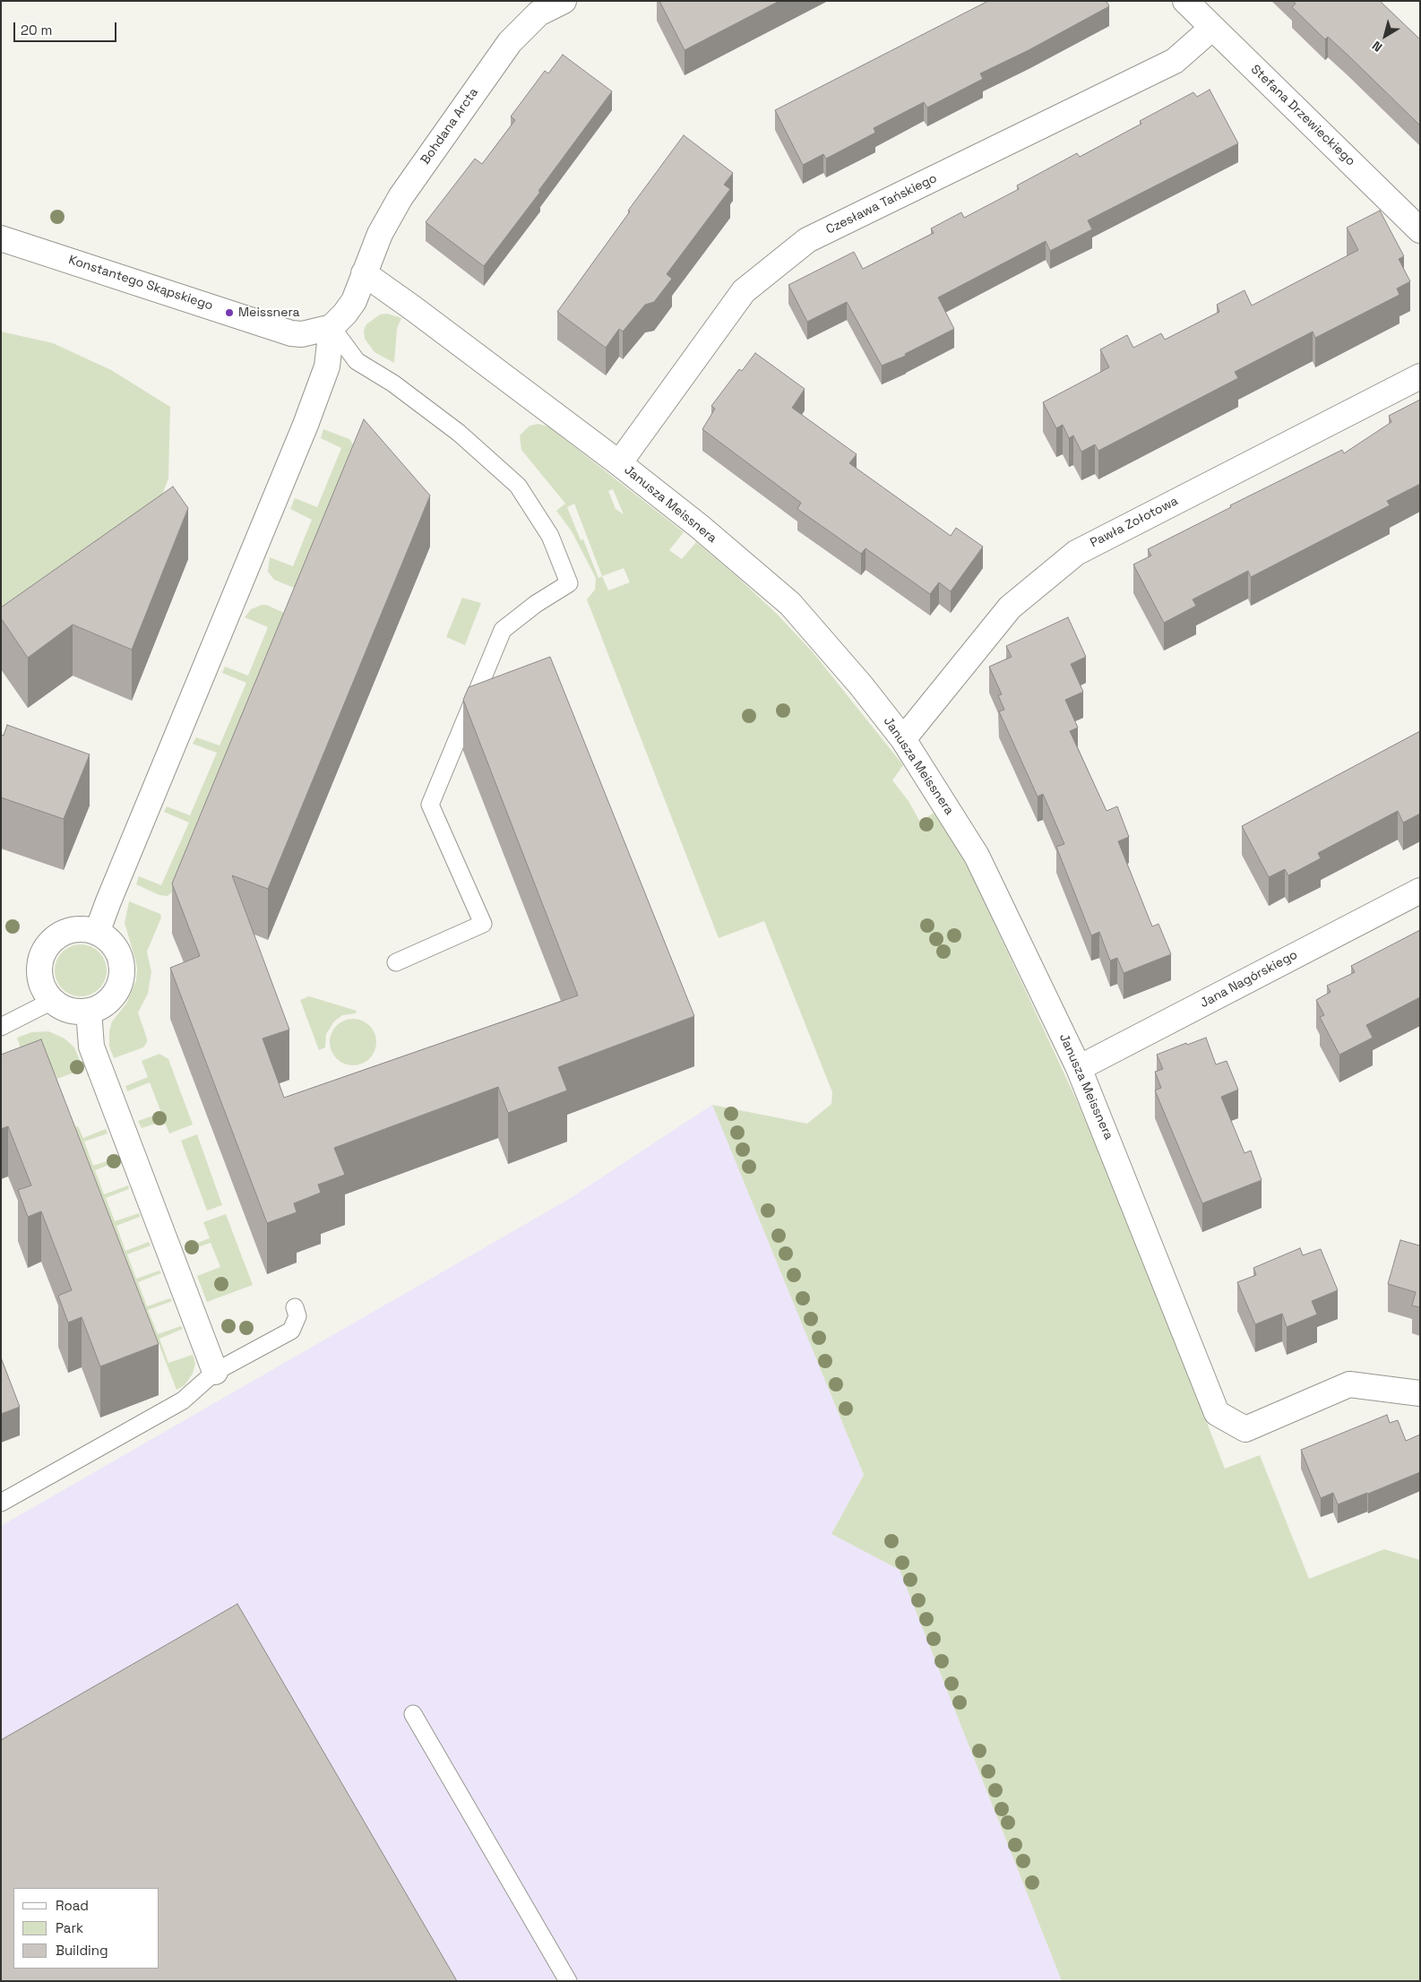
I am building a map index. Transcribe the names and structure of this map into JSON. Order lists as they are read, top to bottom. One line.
{"streets":{"street":["Stefana Drzewieckiego","Bohdana Arcta","Czesława Tańskiego","Konstantego Skąpskiego","Janusza Meissnera","Pawła Zołotowa","Jana Nagórskiego"]},"crossings":[["Stefana Drzewieckiego","Czesława Tańskiego"],["Bohdana Arcta","Konstantego Skąpskiego"],["Bohdana Arcta","Janusza Meissnera"],["Czesława Tańskiego","Janusza Meissnera"],["Janusza Meissnera","Pawła Zołotowa"],["Janusza Meissnera","Jana Nagórskiego"]],"places":["Meissnera"],"legend":["Road","Park","Building"],"scale_bar":"20 m","north":"bottom left"}
